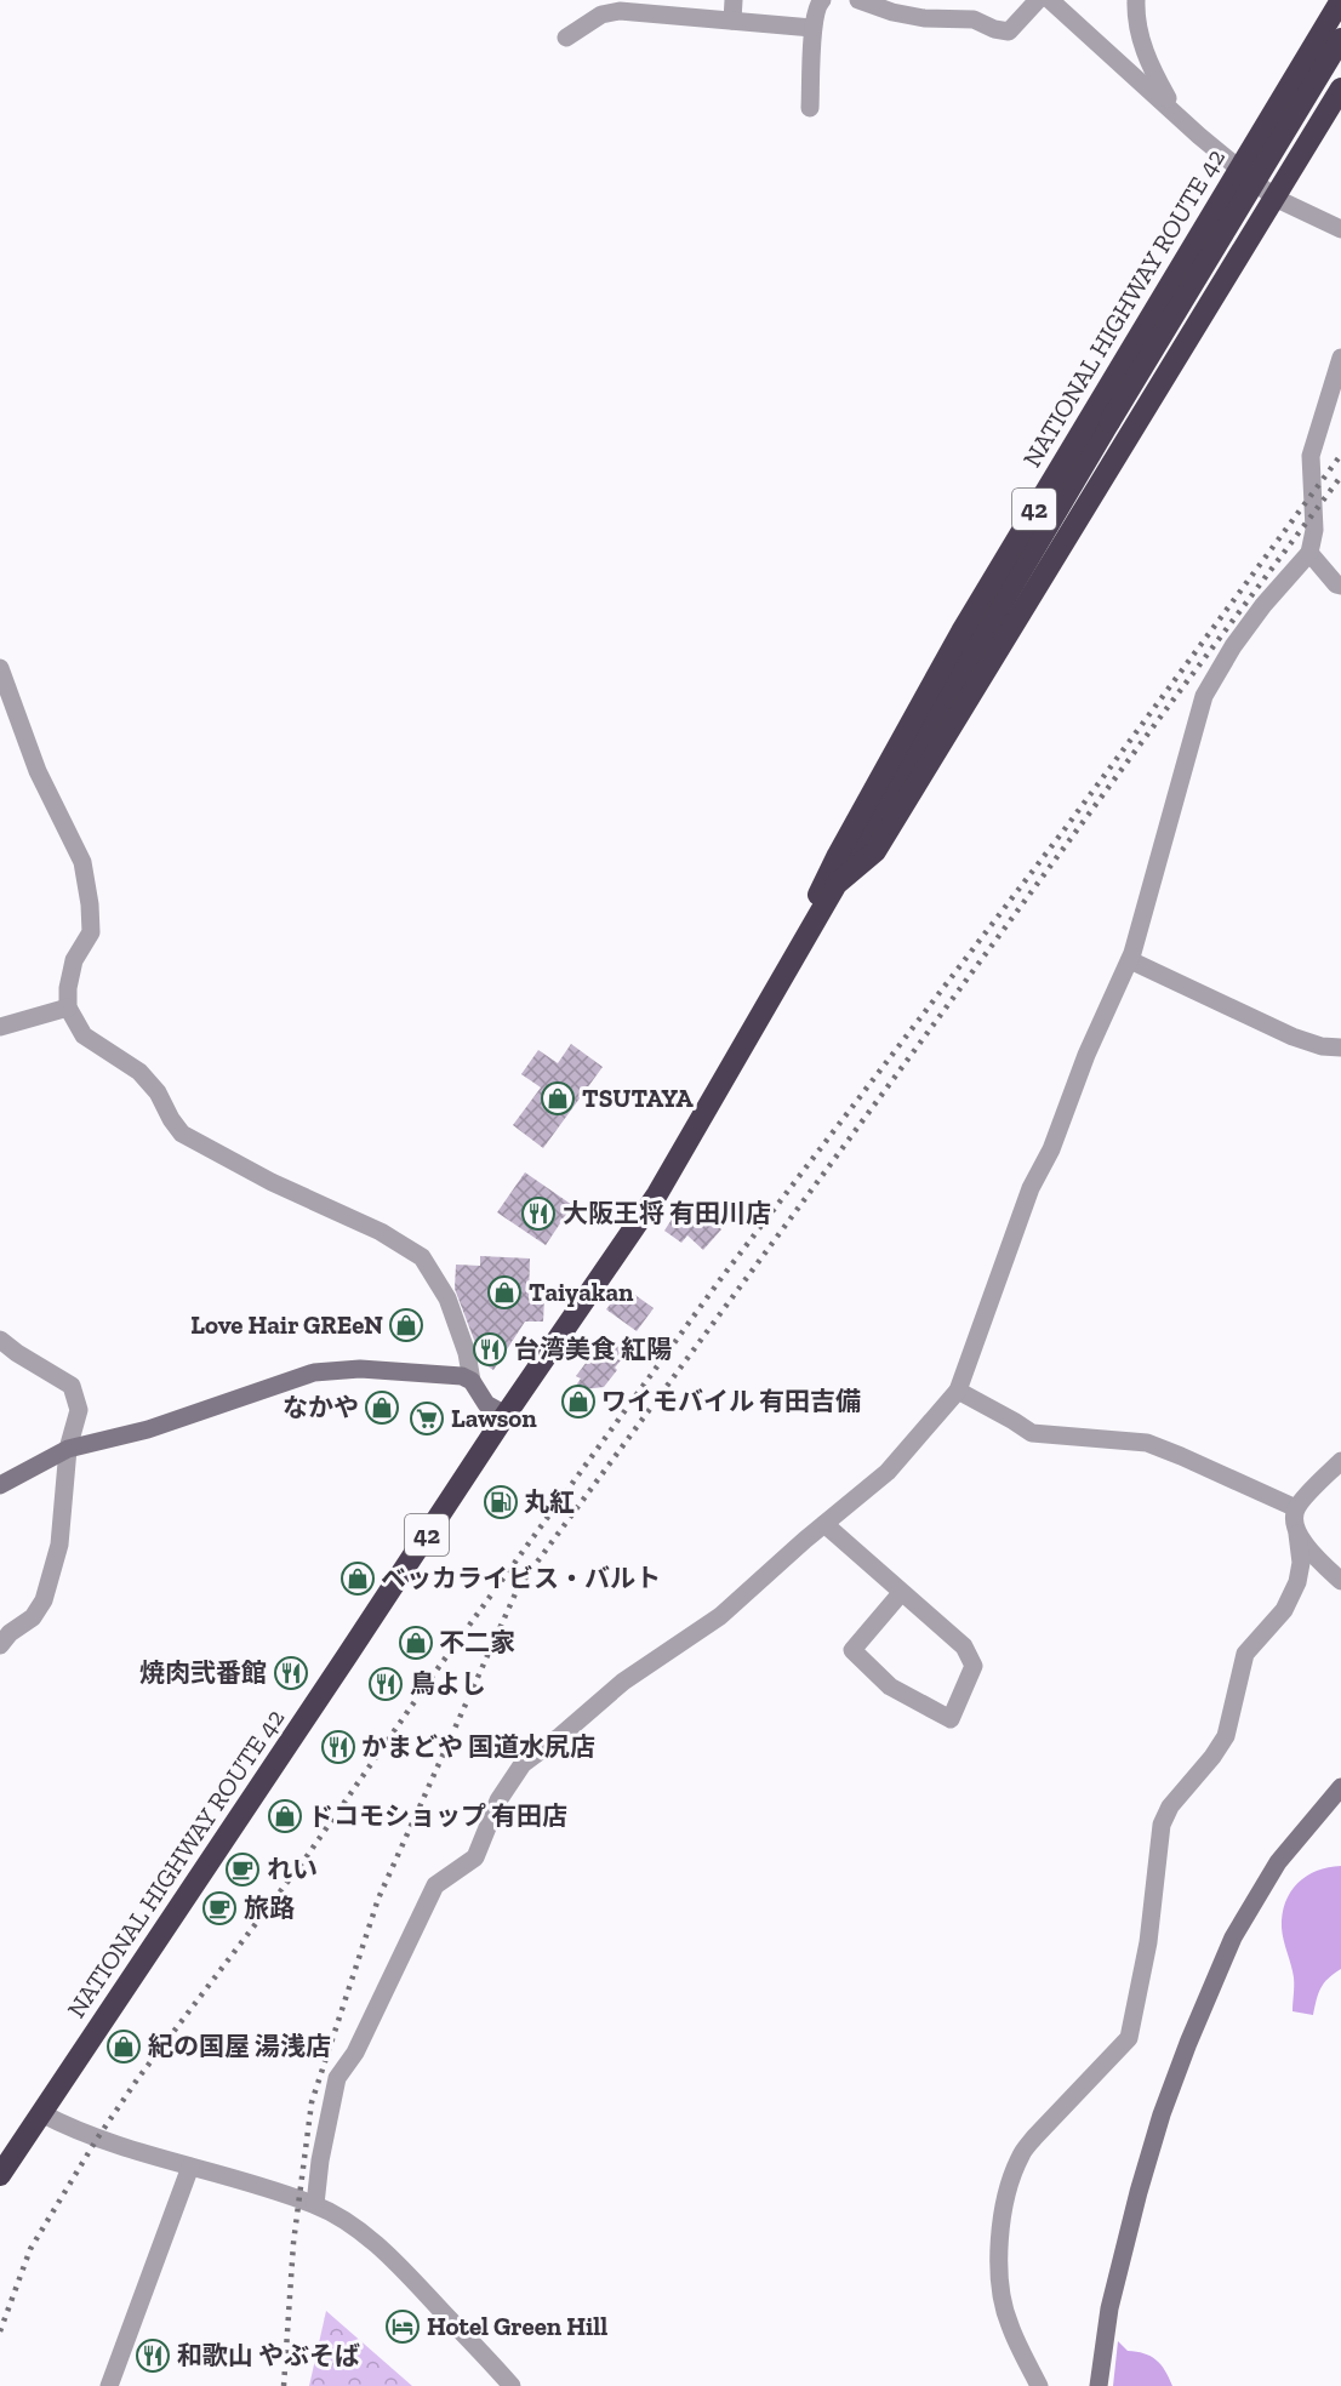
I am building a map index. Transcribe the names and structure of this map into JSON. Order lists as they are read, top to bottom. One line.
{"streets":{"highway":["NATIONAL HIGHWAY ROUTE 42","42"]},"places":{"shop":["TSUTAYA","Taiyakan","Love Hair GREeN","ワイモバイル 有田吉備","なかや","ベッカライビス・バルト","不二家","ドコモショップ 有田店","紀の国屋 湯浅店"],"restaurant":["大阪王将 有田川店","台湾美食 紅陽","焼肉弐番館","鳥よし","かまどや 国道水尻店","和歌山 やぶそば"],"supermarket":["Lawson"],"fuel station":["丸紅"],"cafe":["れい","旅路"],"hotel":["Hotel Green Hill"]}}
